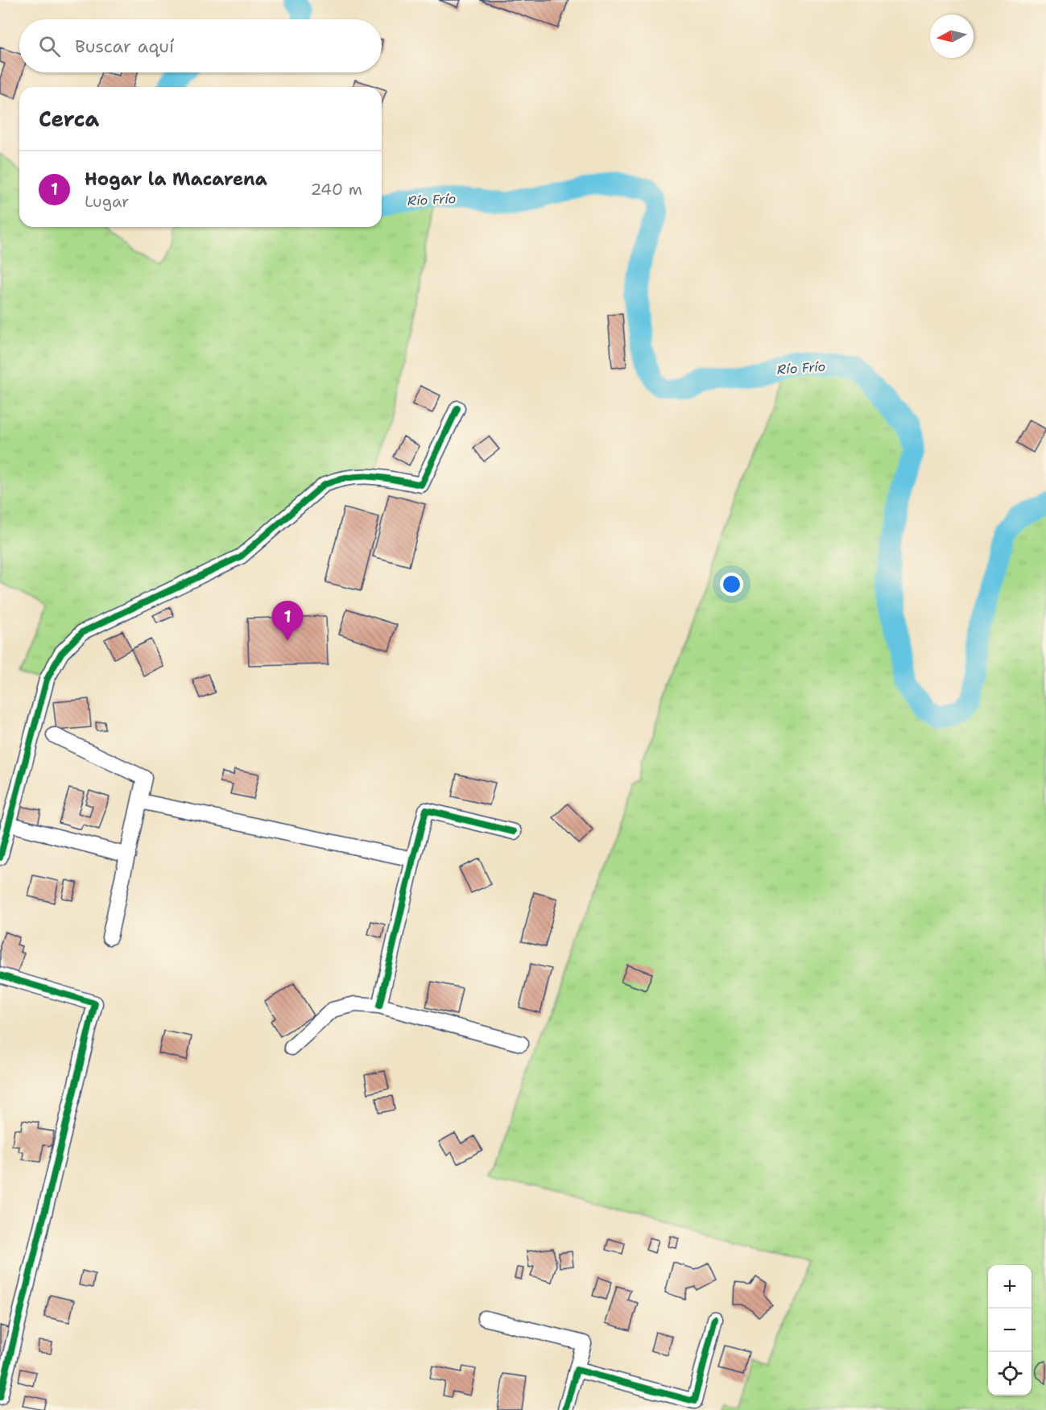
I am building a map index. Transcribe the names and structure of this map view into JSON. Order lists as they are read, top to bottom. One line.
{"water":["Río Frío"],"north":"left","page":{"search":"Buscar aquí","heading":"Cerca","list":[{"mark":"1","name":"Hogar la Macarena","note":"Lugar","value":"240 m"}],"pins":"1","map_buttons":["+","−"]}}
